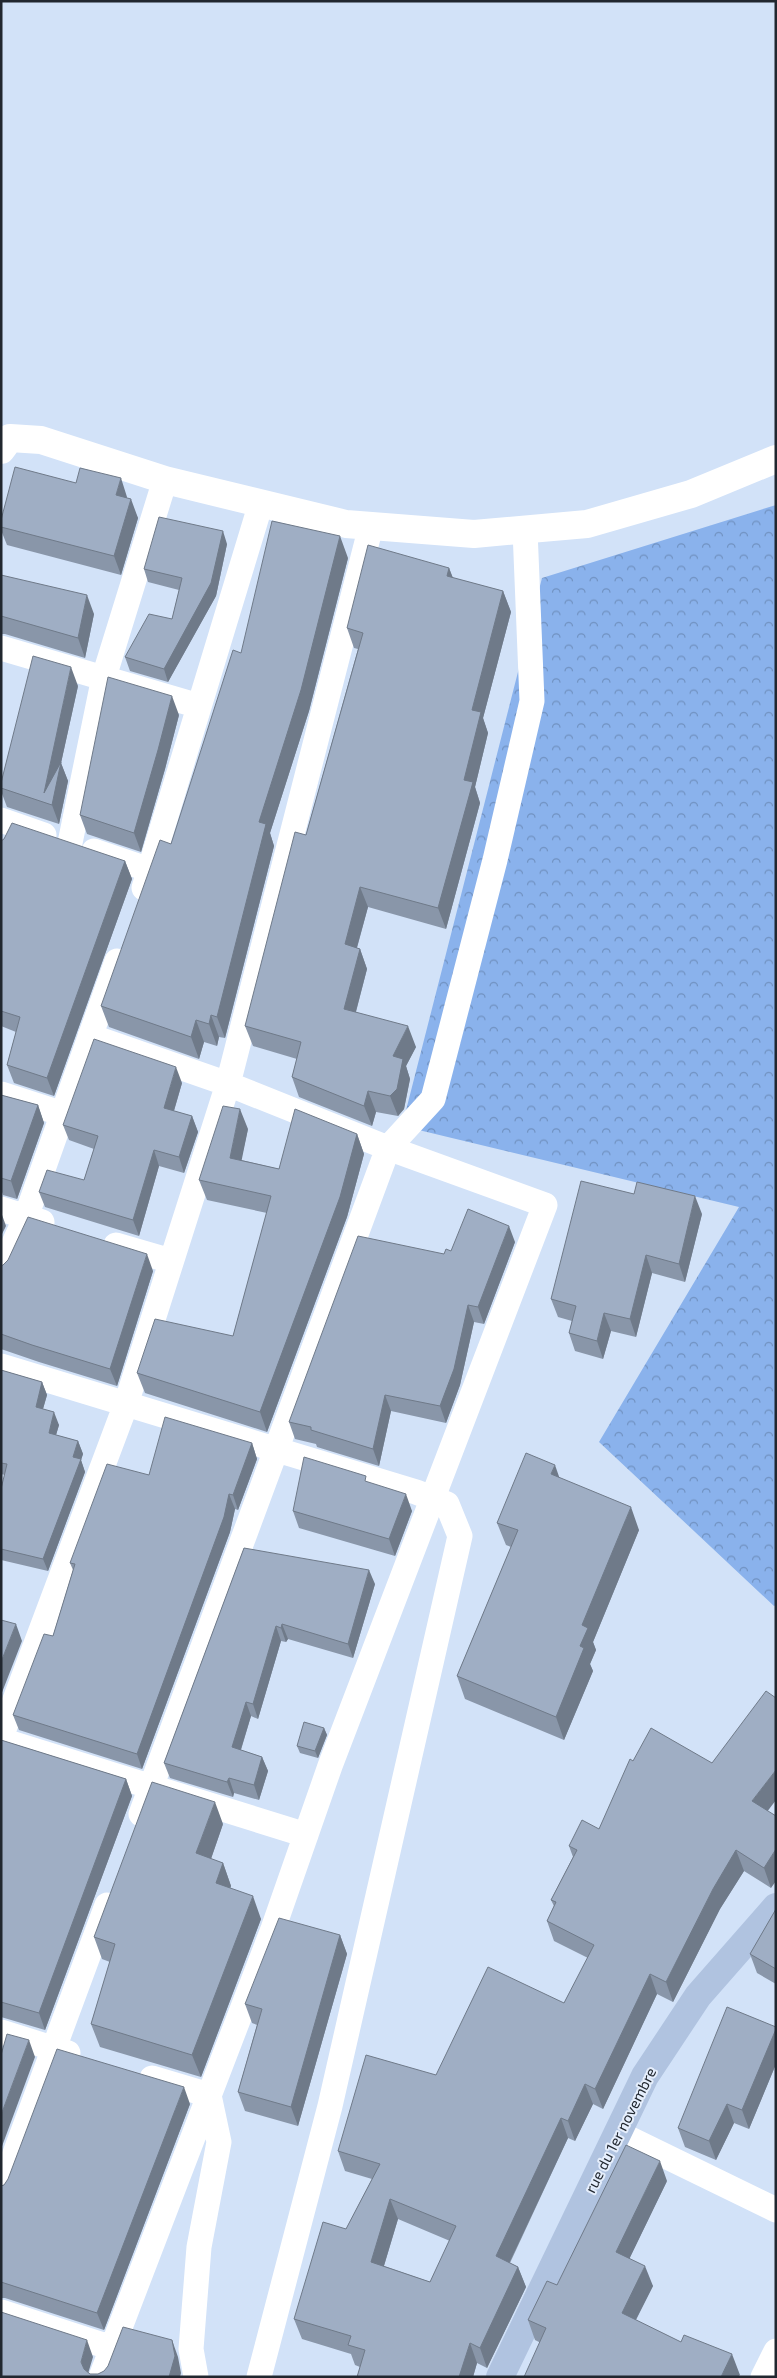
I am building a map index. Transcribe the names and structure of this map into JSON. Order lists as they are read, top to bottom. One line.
{"streets":{"main road":["rue du 1er novembre"]}}
